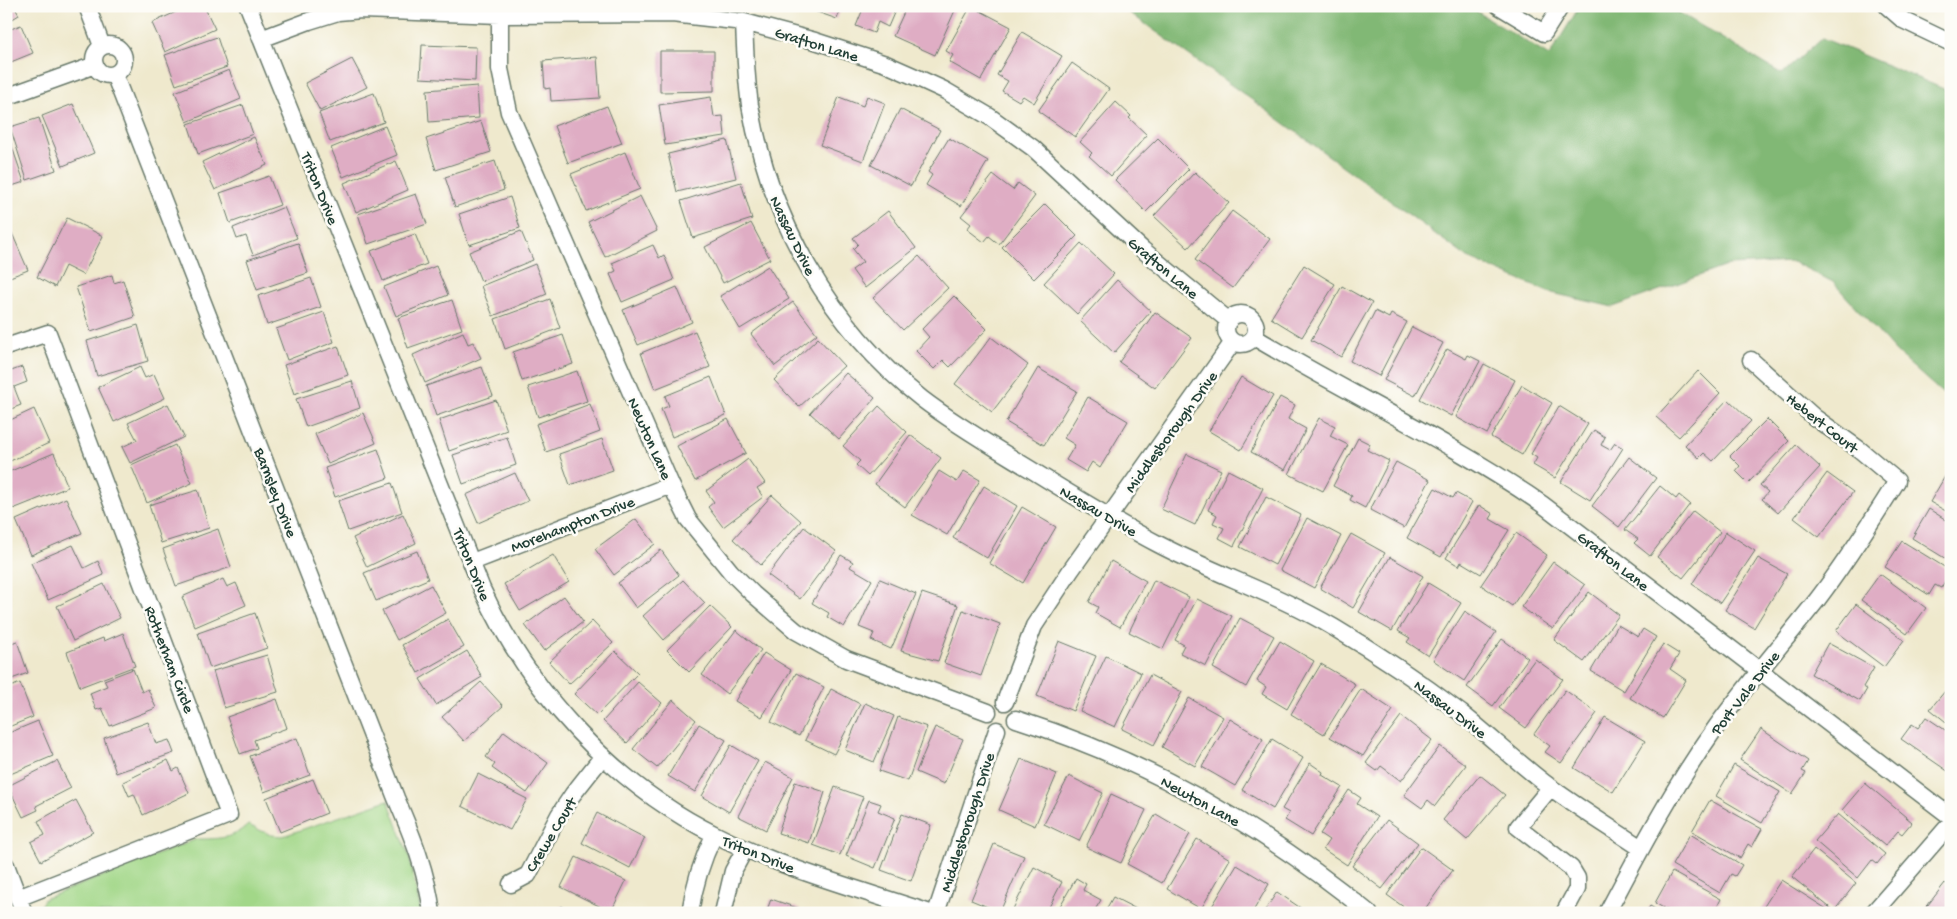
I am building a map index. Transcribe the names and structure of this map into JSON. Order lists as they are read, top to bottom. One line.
{"streets":{"street":["Grafton Lane","Triton Drive","Nassau Drive","Hebert Court","Middlesborough Drive","Newton Lane","Barnsley Drive","Morehampton Drive","Rotherham Circle","Port Vale Drive","Crewe Court"]},"crossings":[["Grafton Lane","Triton Drive"],["Grafton Lane","Nassau Drive"],["Grafton Lane","Middlesborough Drive"],["Grafton Lane","Newton Lane"],["Grafton Lane","Port Vale Drive"],["Triton Drive","Morehampton Drive"],["Triton Drive","Crewe Court"],["Nassau Drive","Middlesborough Drive"],["Nassau Drive","Port Vale Drive"],["Hebert Court","Port Vale Drive"],["Middlesborough Drive","Newton Lane"],["Newton Lane","Morehampton Drive"]]}
